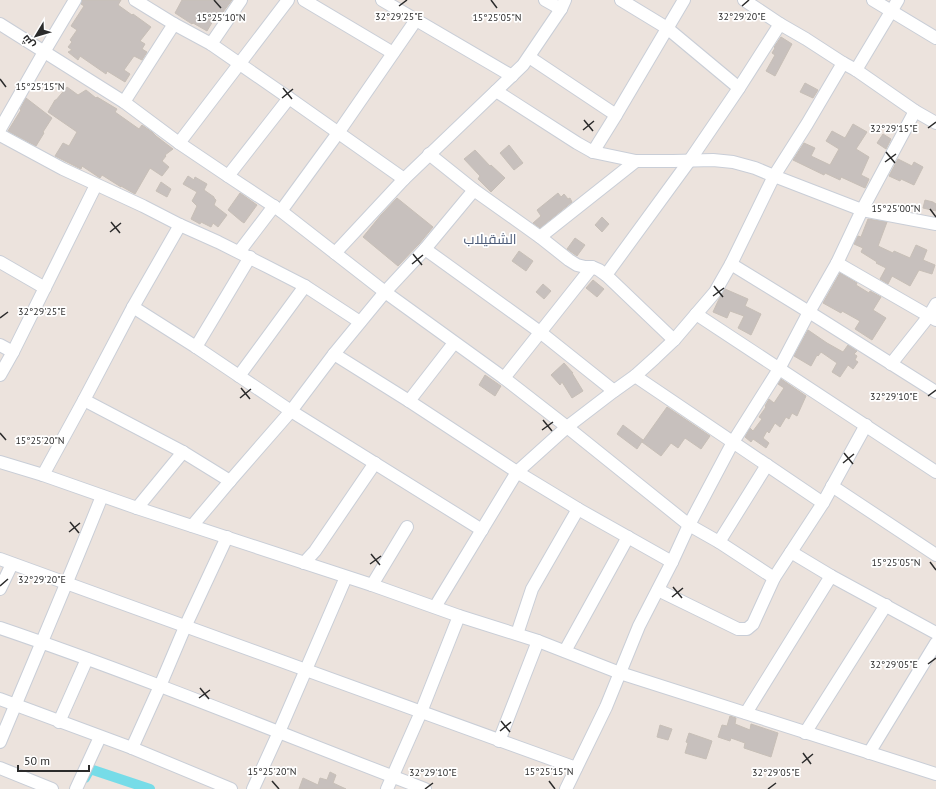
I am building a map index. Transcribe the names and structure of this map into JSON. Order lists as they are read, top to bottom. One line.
{"districts":["الشقيلاب"],"scale_bar":"50 m","north":"bottom left","coordinates":["32°29'25\"E","32°29'20\"E","15°25'10\"N","15°25'05\"N","15°25'15\"N","32°29'15\"E","15°25'00\"N","32°29'10\"E","15°25'20\"N","32°29'05\"E"]}
